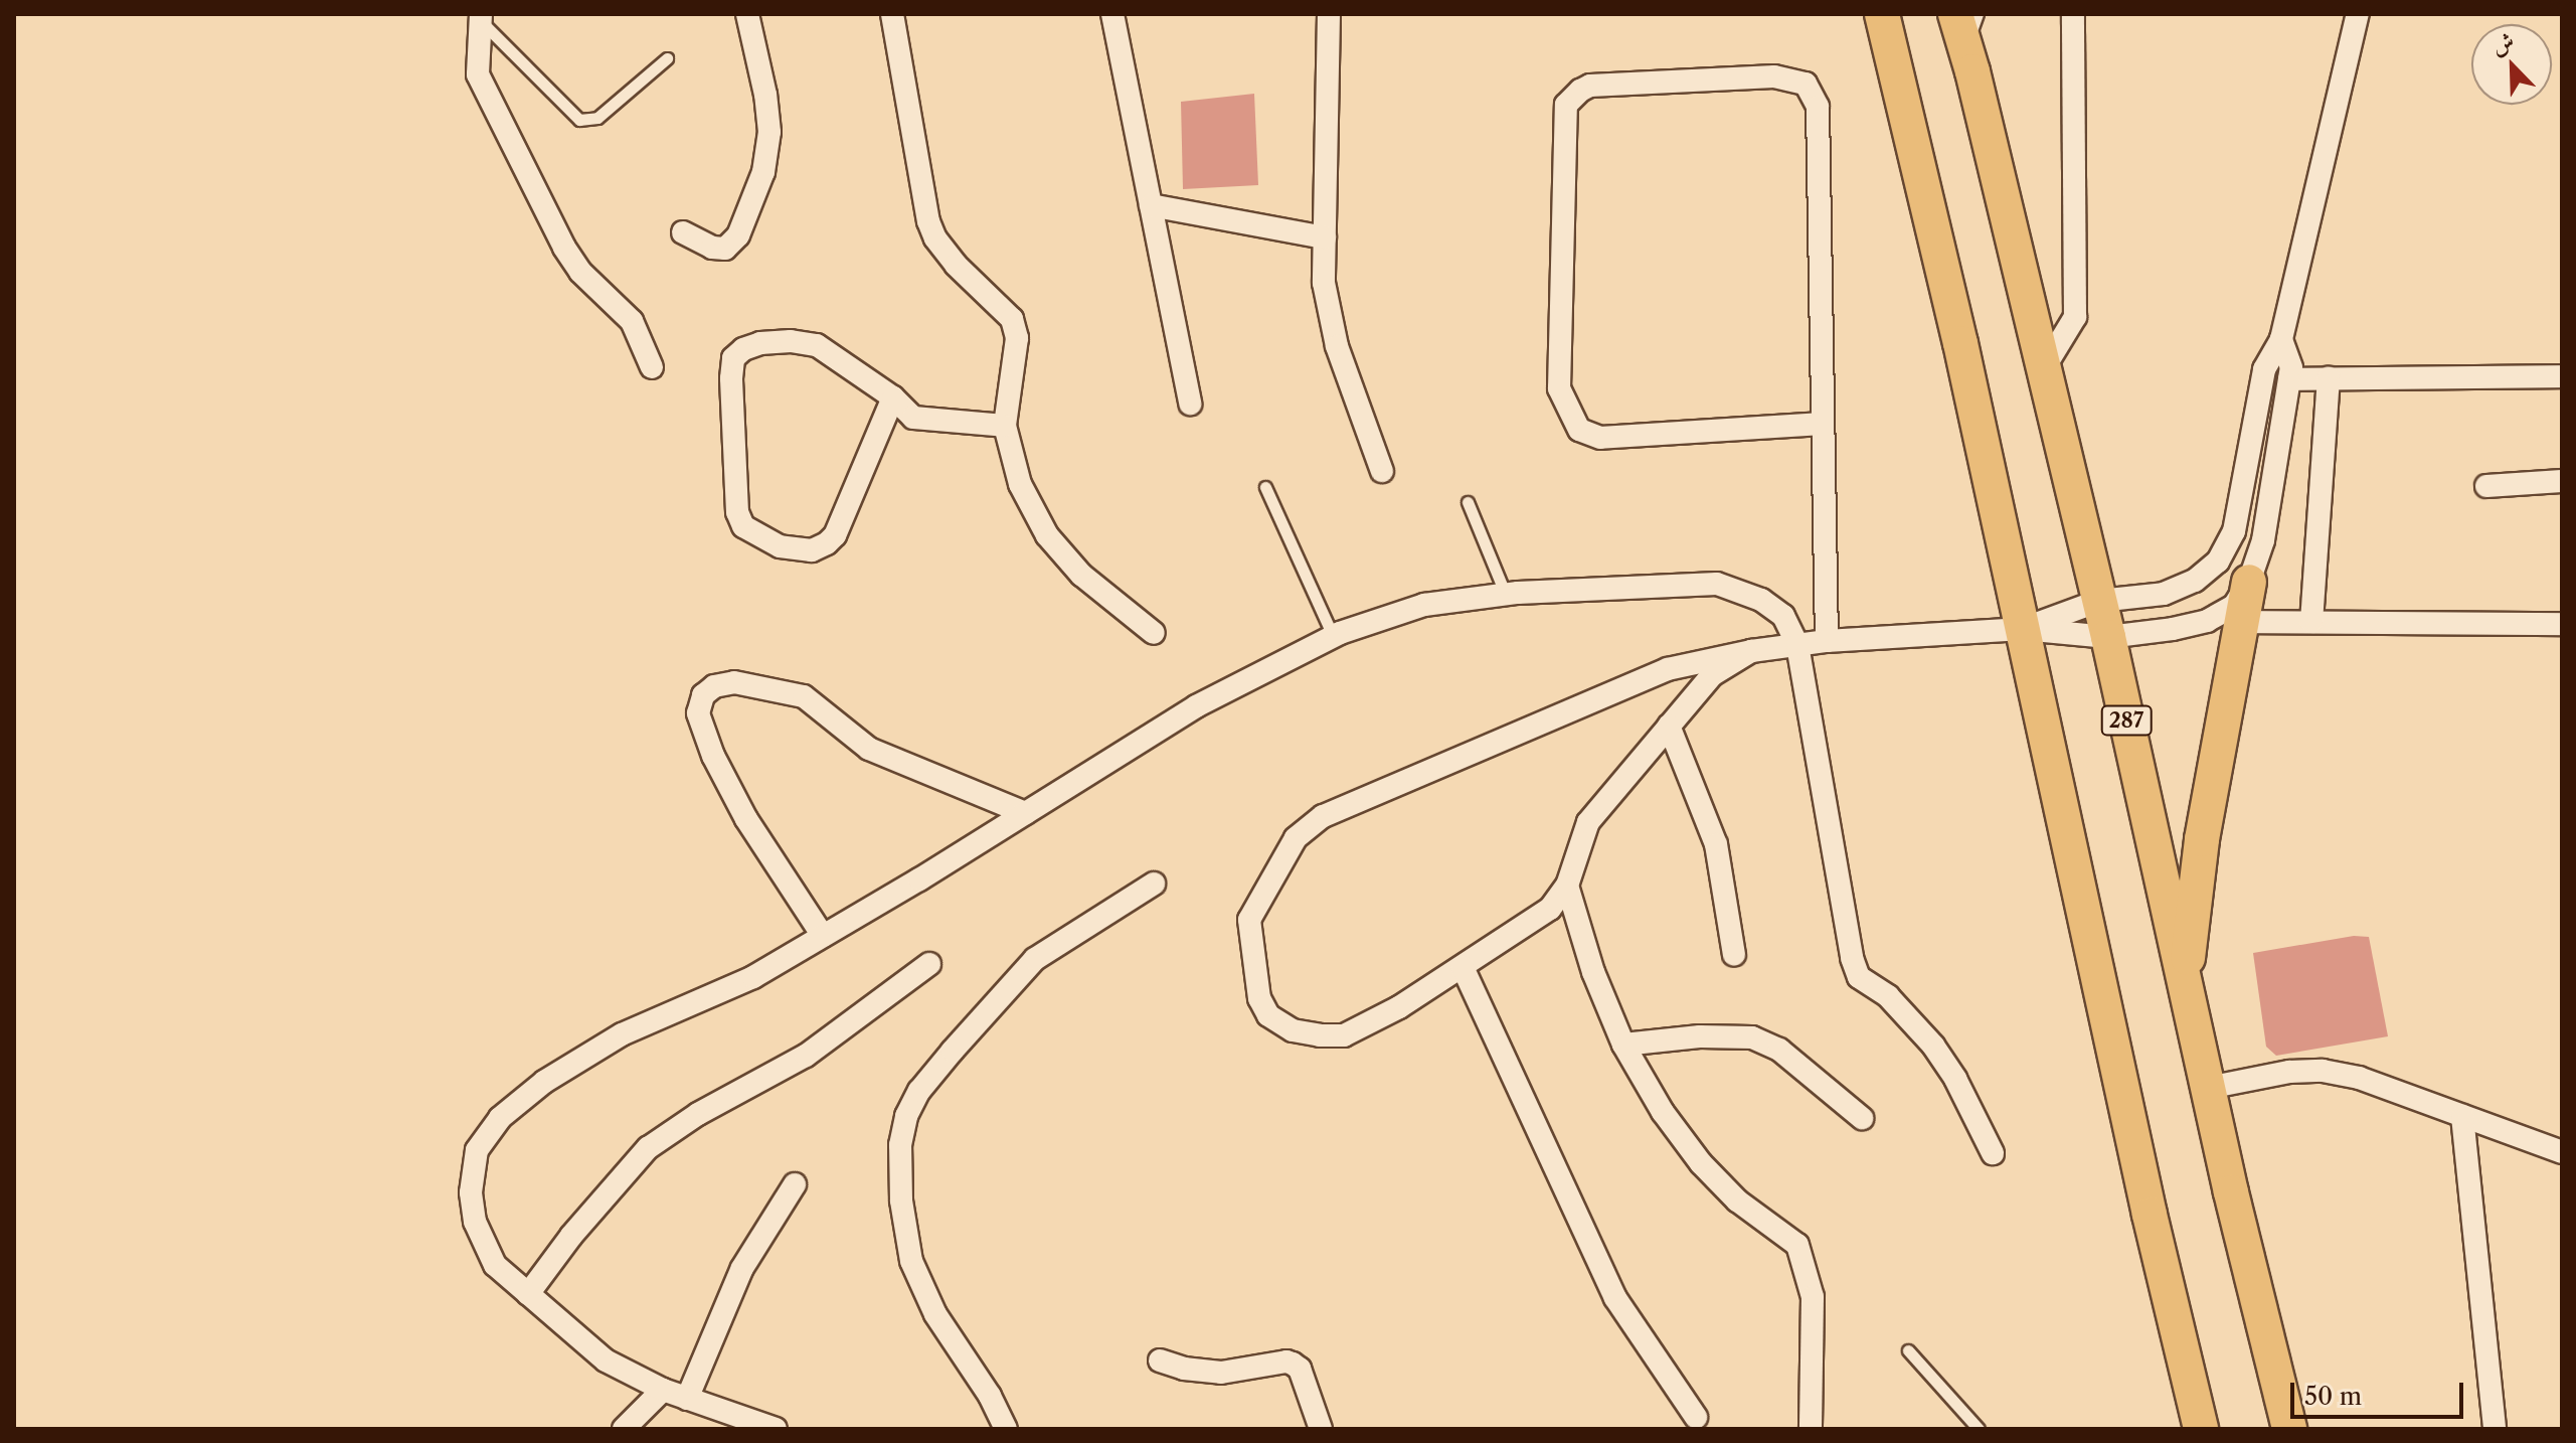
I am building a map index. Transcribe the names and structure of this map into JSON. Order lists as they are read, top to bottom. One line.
{"streets":{"main road":["287"]},"scale_bar":"50 m","north":"top left"}
